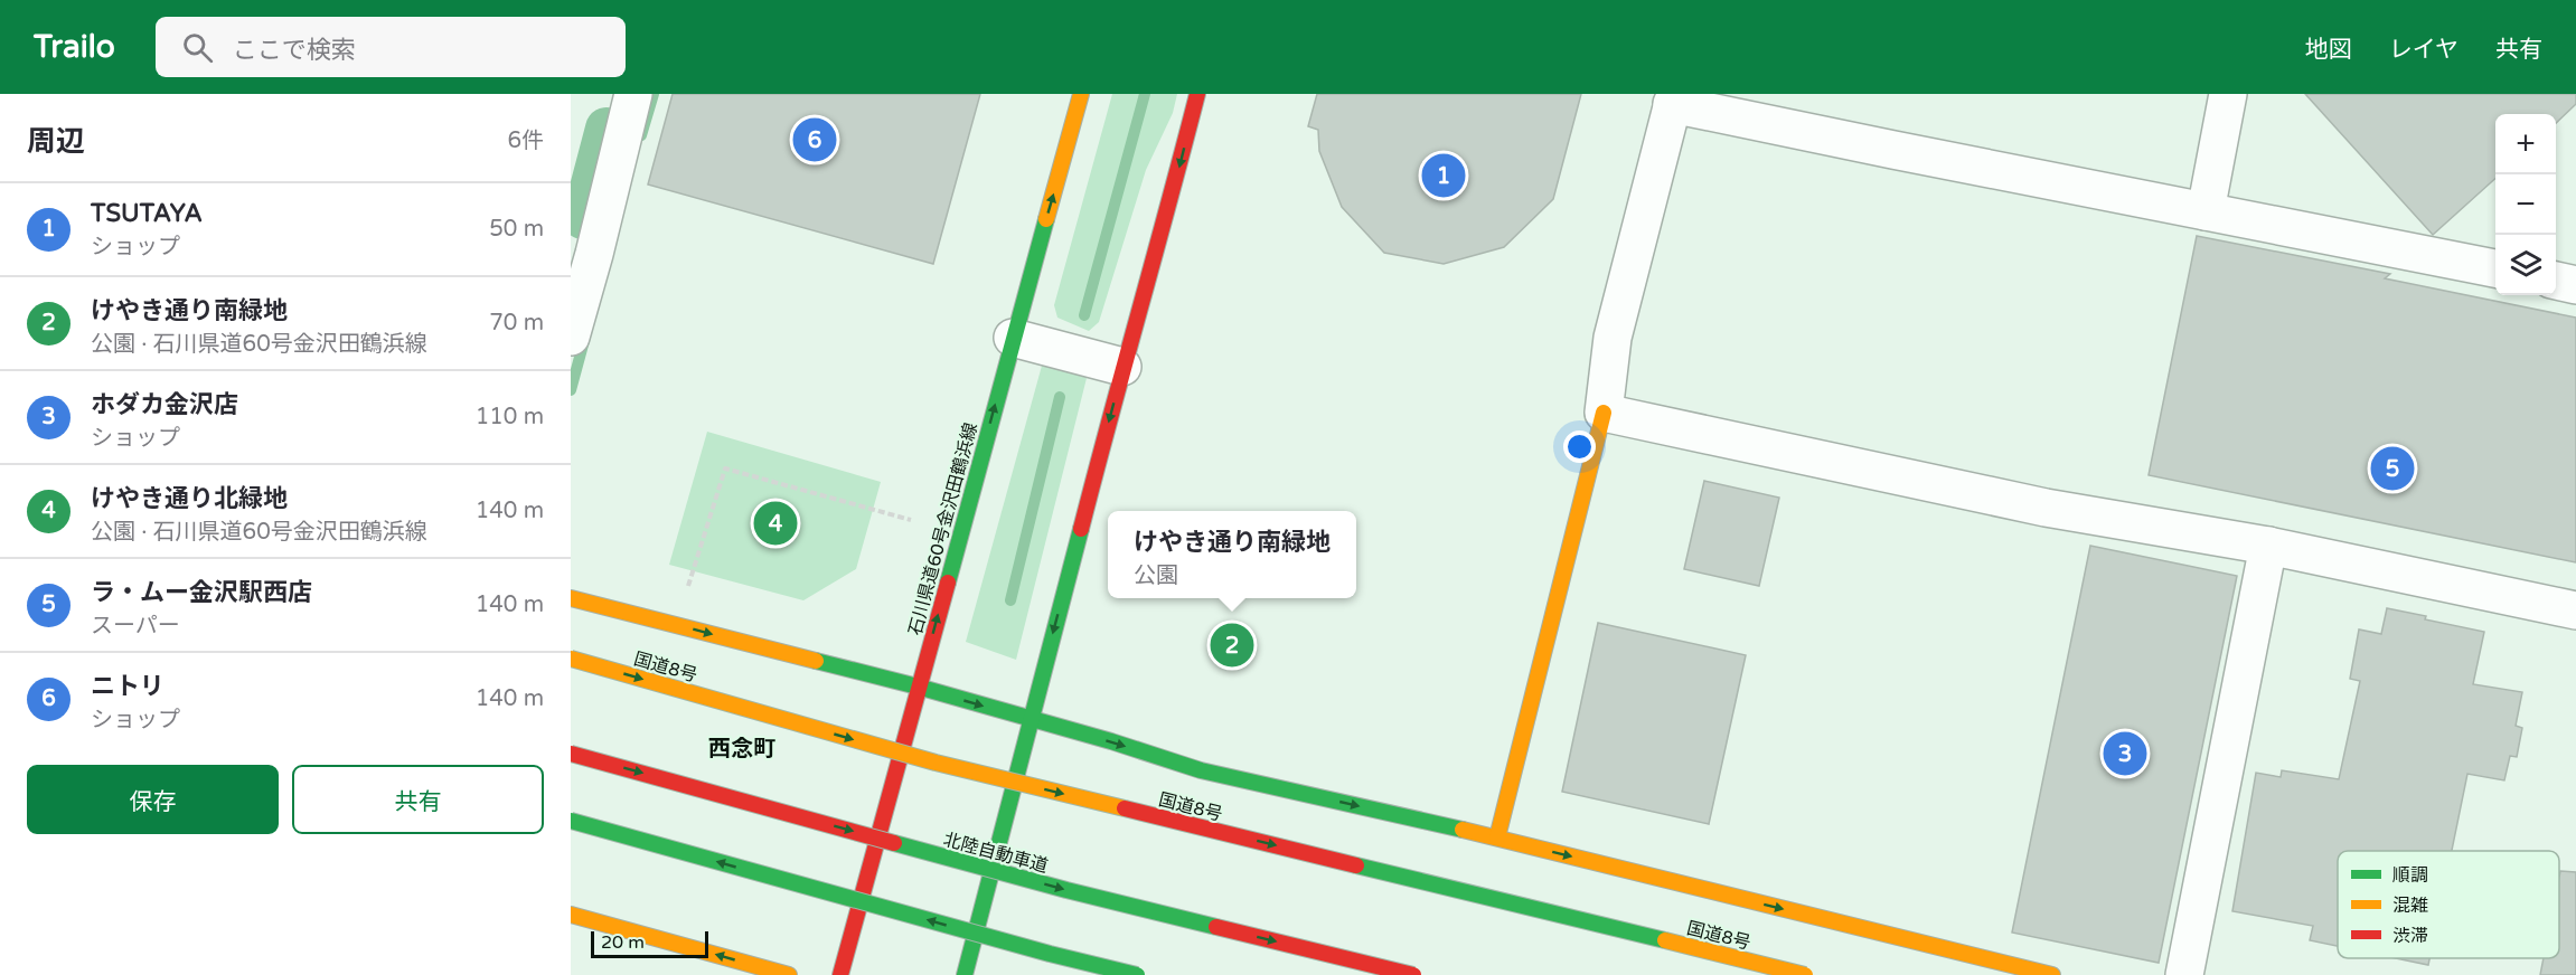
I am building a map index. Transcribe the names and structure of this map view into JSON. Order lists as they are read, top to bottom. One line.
{"streets":{"main road":["石川県道60号金沢田鶴浜線","国道8号","北陸自動車道"]},"districts":["西念町"],"legend":["順調","混雑","渋滞"],"scale_bar":"20 m","page":{"header":"Trailo","search":"ここで検索","nav":["地図","レイヤ","共有"],"heading":["周辺","6件"],"map_buttons":["+","−"],"pins":["6","1","5","4","2","3"],"list":[{"mark":"1","name":"TSUTAYA","note":"ショップ","value":"50 m"},{"mark":"2","name":"けやき通り南緑地","note":"公園 · 石川県道60号金沢田鶴浜線","value":"70 m"},{"mark":"3","name":"ホダカ金沢店","note":"ショップ","value":"110 m"},{"mark":"4","name":"けやき通り北緑地","note":"公園 · 石川県道60号金沢田鶴浜線","value":"140 m"},{"mark":"5","name":"ラ・ムー金沢駅西店","note":"スーパー","value":"140 m"},{"mark":"6","name":"ニトリ","note":"ショップ","value":"140 m"}],"popup":["けやき通り南緑地","公園"],"buttons":["保存","共有"],"scale":"20 m"}}
